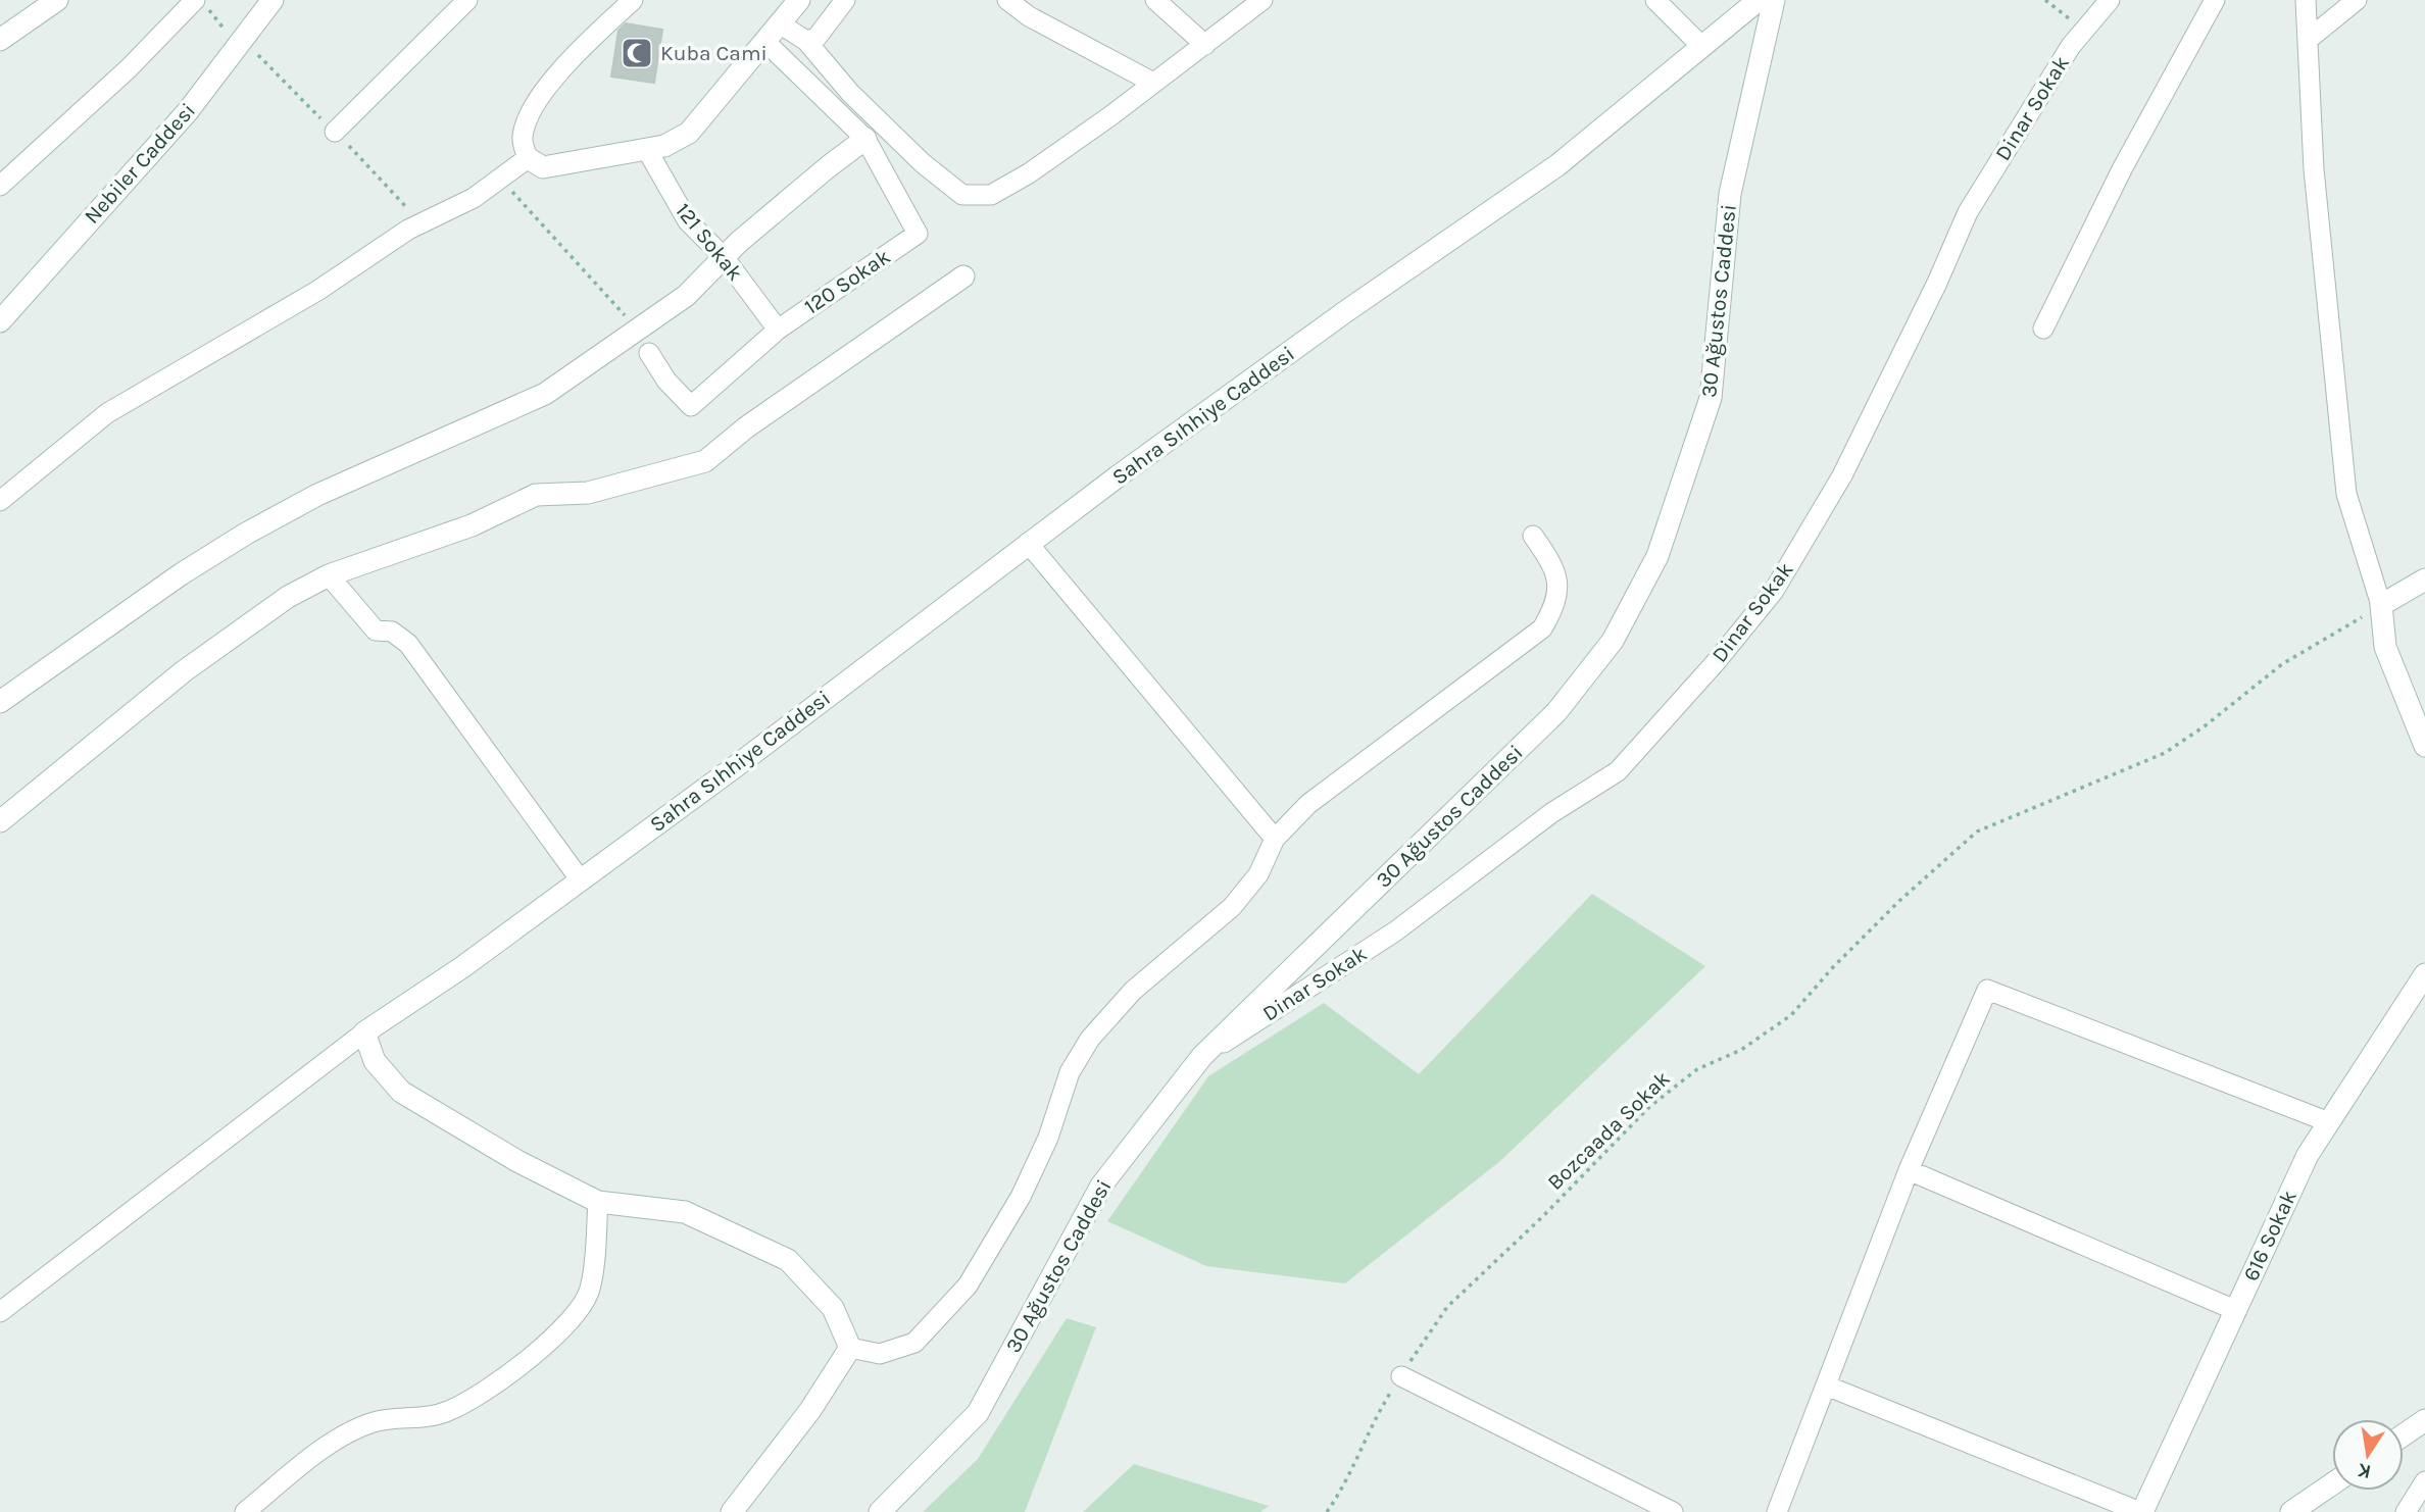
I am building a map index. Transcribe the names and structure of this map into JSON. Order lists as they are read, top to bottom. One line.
{"streets":{"street":["Dinar Sokak","Nebiler Caddesi","121 Sokak","120 Sokak","30 Ağustos Caddesi","Sahra Sıhhiye Caddesi","616 Sokak"],"path":["Bozcaada Sokak"]},"crossings":[["Dinar Sokak","30 Ağustos Caddesi"],["121 Sokak","120 Sokak"]],"places":{"mosque":["Kuba Cami"]},"north":"bottom"}
